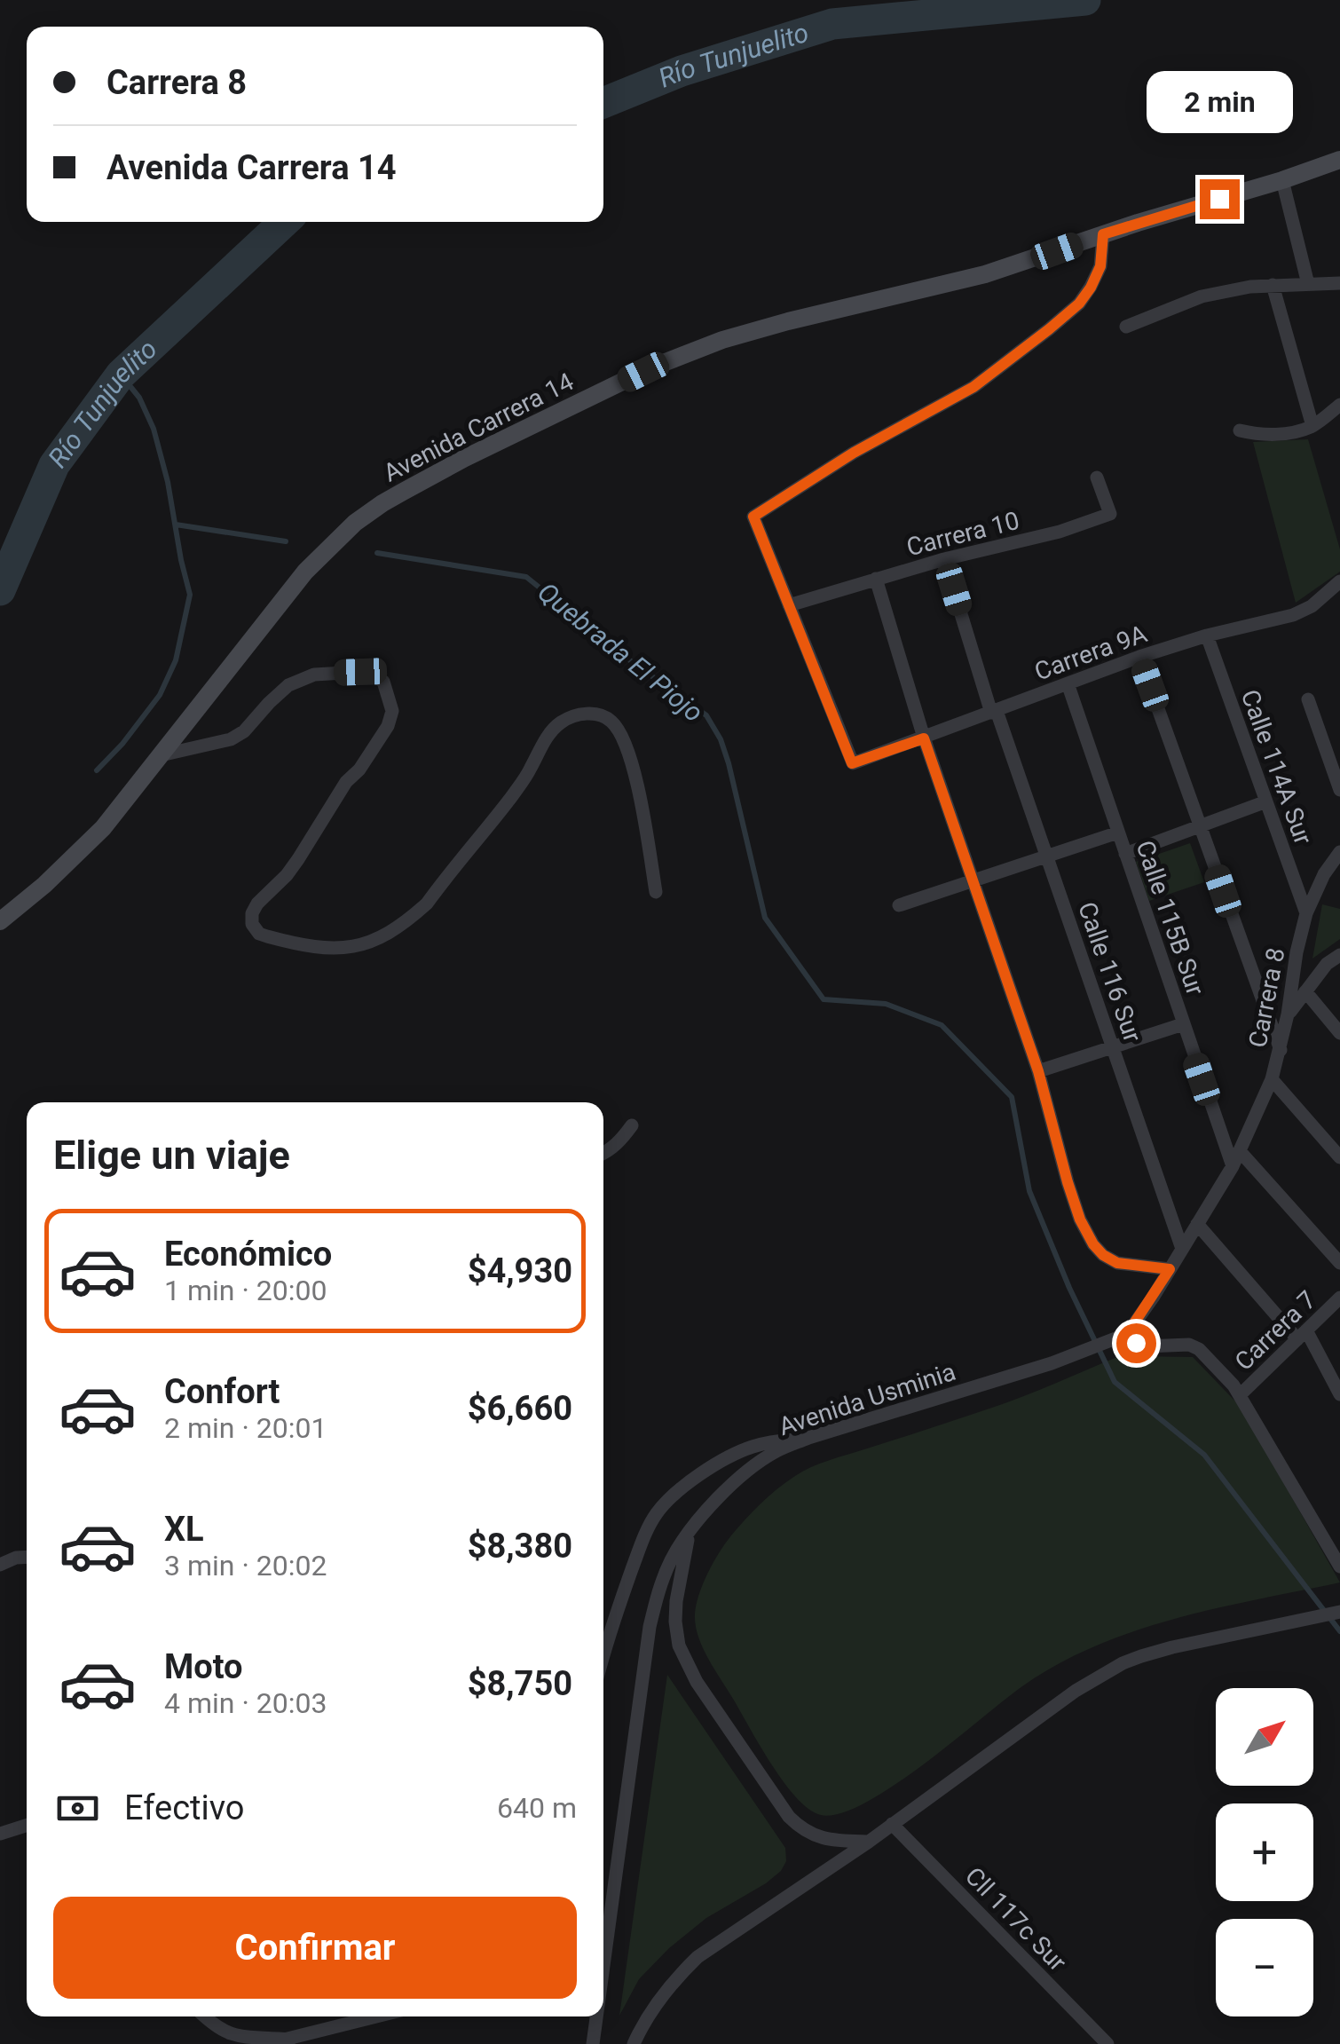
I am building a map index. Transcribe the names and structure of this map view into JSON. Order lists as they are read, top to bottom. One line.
{"streets":{"main road":["Avenida Carrera 14"],"street":["Carrera 10","Carrera 9A","Calle 114A Sur","Calle 115B Sur","Calle 116 Sur","Carrera 8","Carrera 7","Avenida Usminia","Cll 117c Sur"]},"crossings":[["Carrera 10","Carrera 9A"],["Carrera 10","Calle 116 Sur"],["Carrera 9A","Calle 114A Sur"],["Carrera 9A","Calle 115B Sur"],["Carrera 9A","Calle 116 Sur"],["Calle 114A Sur","Carrera 8"],["Calle 115B Sur","Carrera 8"],["Calle 116 Sur","Carrera 8"],["Carrera 8","Avenida Usminia"]],"water":["Río Tunjuelito","Quebrada El Piojo"],"north":"top right","page":{"banner":["Carrera 8","Avenida Carrera 14"],"bubble":"2 min","heading":"Elige un viaje","list":[{"name":"Económico","note":"1 min · 20:00","value":"$4,930"},{"name":"Confort","note":"2 min · 20:01","value":"$6,660"},{"name":"XL","note":"3 min · 20:02","value":"$8,380"},{"name":"Moto","note":"4 min · 20:03","value":"$8,750"}],"map_buttons":["+","−"],"pay":["Efectivo","640 m"],"buttons":"Confirmar"}}
